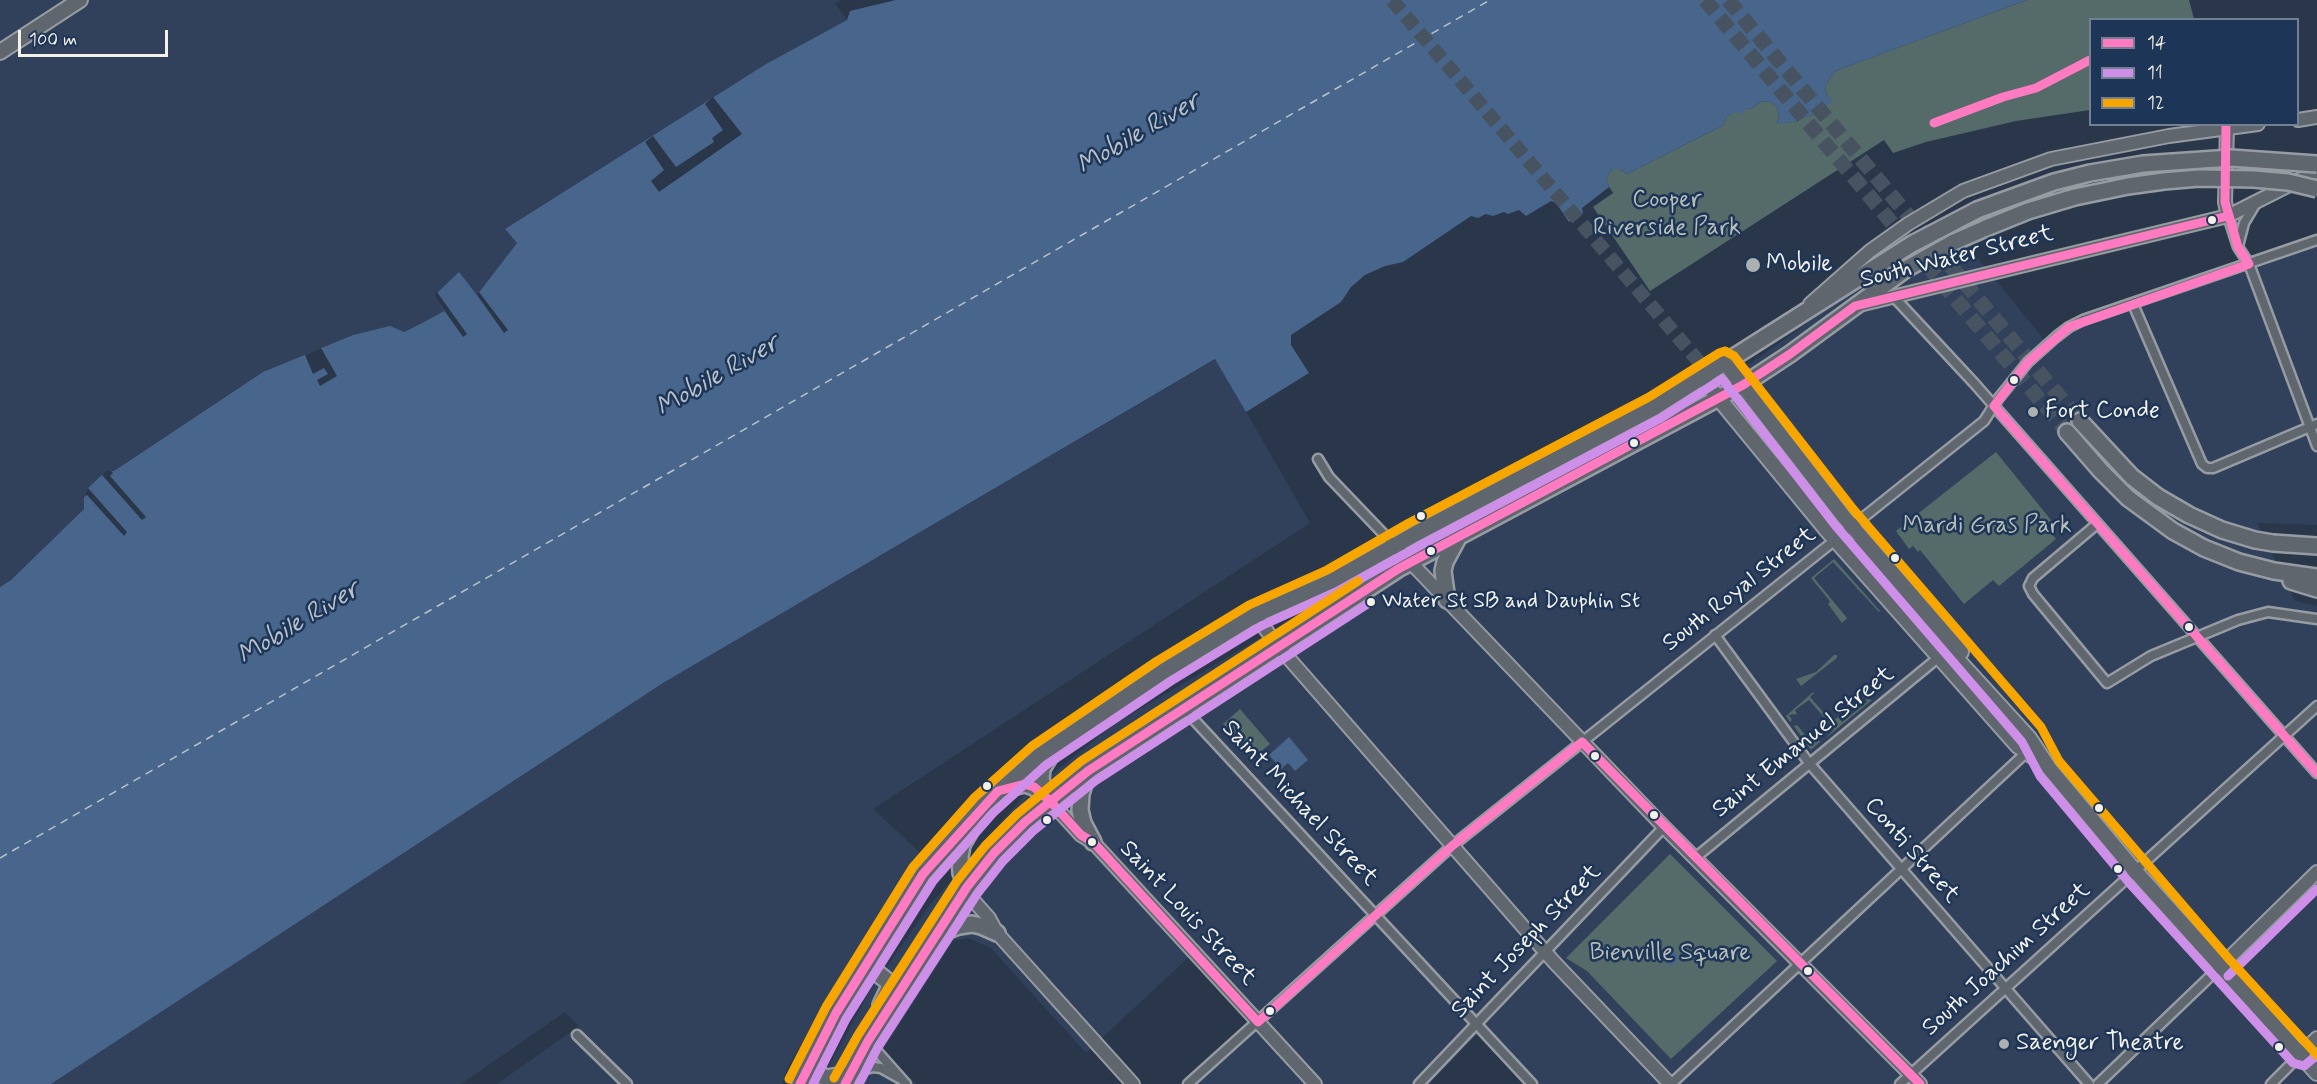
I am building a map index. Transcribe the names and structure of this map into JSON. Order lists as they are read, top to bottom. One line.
{"streets":{"highway":["South Water Street"],"street":["South Royal Street","Saint Emanuel Street","Saint Michael Street","Conti Street","Saint Louis Street","Saint Joseph Street","South Joachim Street"]},"crossings":[["South Water Street","Saint Michael Street"],["South Water Street","Saint Louis Street"],["South Royal Street","Saint Michael Street"],["South Royal Street","Conti Street"],["South Royal Street","Saint Louis Street"],["Saint Emanuel Street","Conti Street"],["Saint Michael Street","Saint Joseph Street"],["Conti Street","South Joachim Street"]],"water":["Mobile River"],"parks":["Cooper Riverside Park","Mardi Gras Park","Bienville Square"],"places":["Mobile","Fort Conde","Water St SB and Dauphin St","Saenger Theatre"],"lines":["transit line 14","transit line 12","transit line 11"],"legend":["14","11","12"],"scale_bar":"100 m"}
